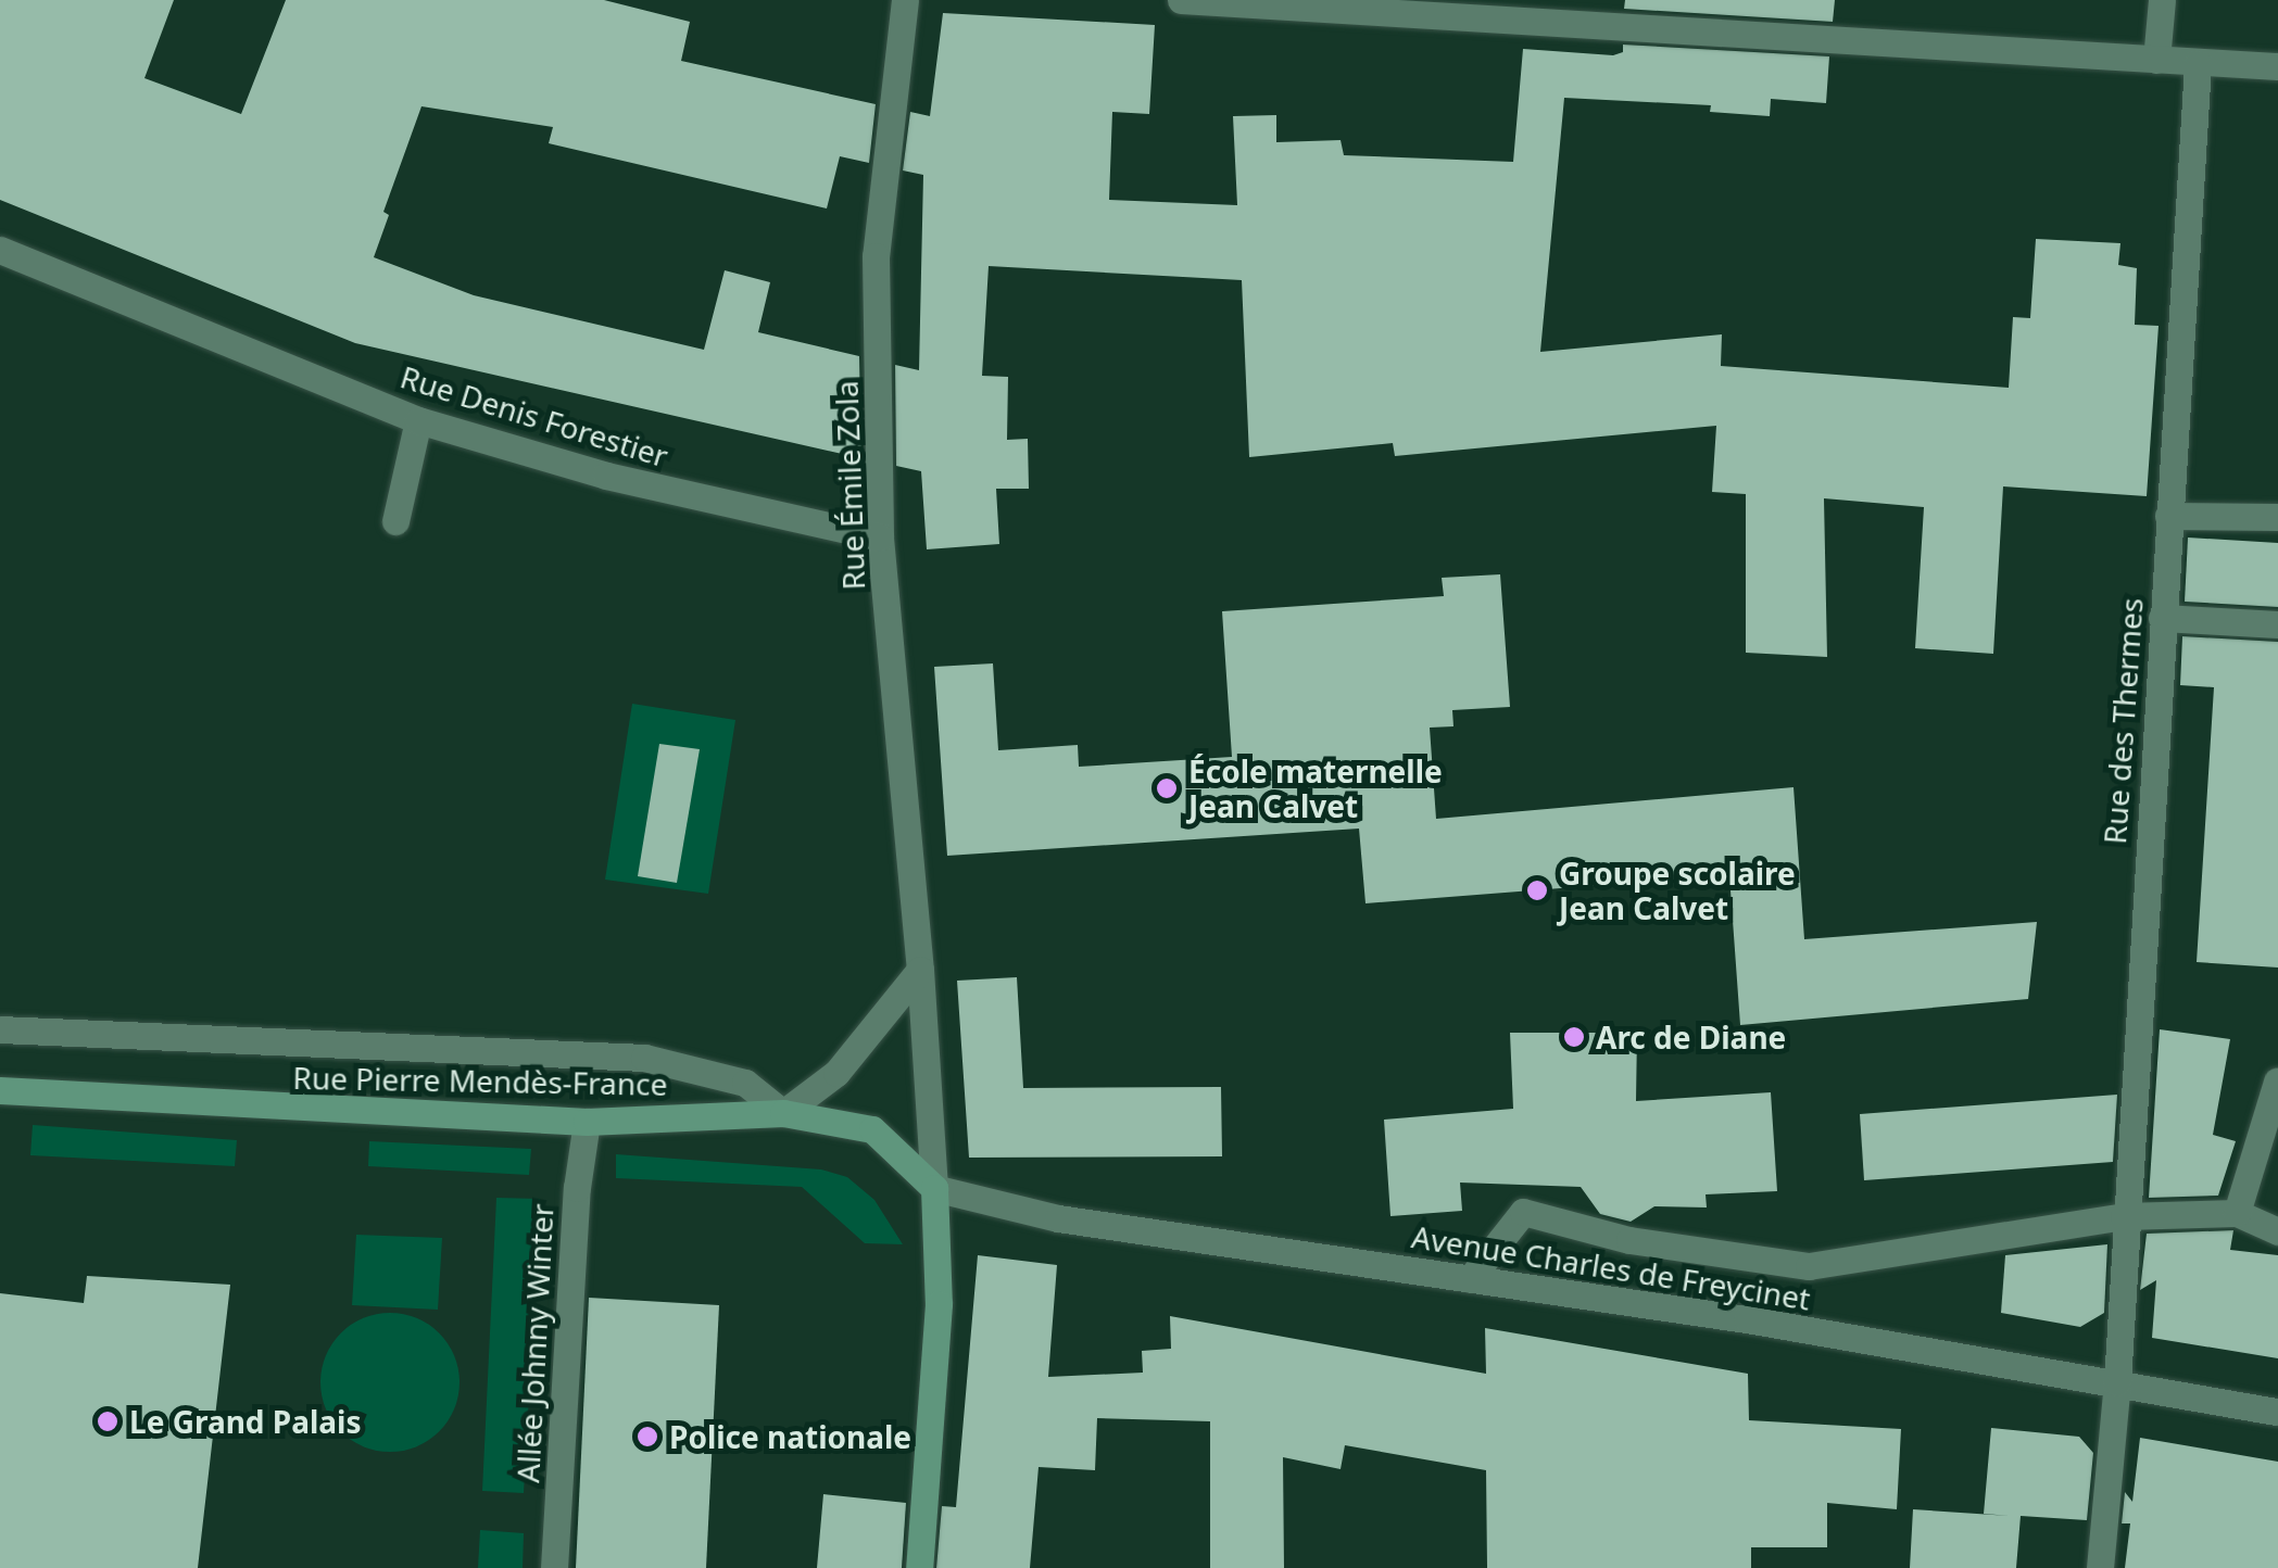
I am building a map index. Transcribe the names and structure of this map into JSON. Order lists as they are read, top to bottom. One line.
{"streets":{"main road":["Rue Émile Zola","Rue Pierre Mendès-France"],"street":["Rue Denis Forestier","Rue des Thermes","Avenue Charles de Freycinet","Allée Johnny Winter"]},"crossings":[["Rue Denis Forestier","Rue Émile Zola"],["Rue Émile Zola","Rue Pierre Mendès-France"],["Rue Émile Zola","Avenue Charles de Freycinet"],["Rue des Thermes","Avenue Charles de Freycinet"],["Rue Pierre Mendès-France","Avenue Charles de Freycinet"],["Rue Pierre Mendès-France","Allée Johnny Winter"]],"places":["École maternelle Jean Calvet","Groupe scolaire Jean Calvet","Arc de Diane","Le Grand Palais","Police nationale"]}
